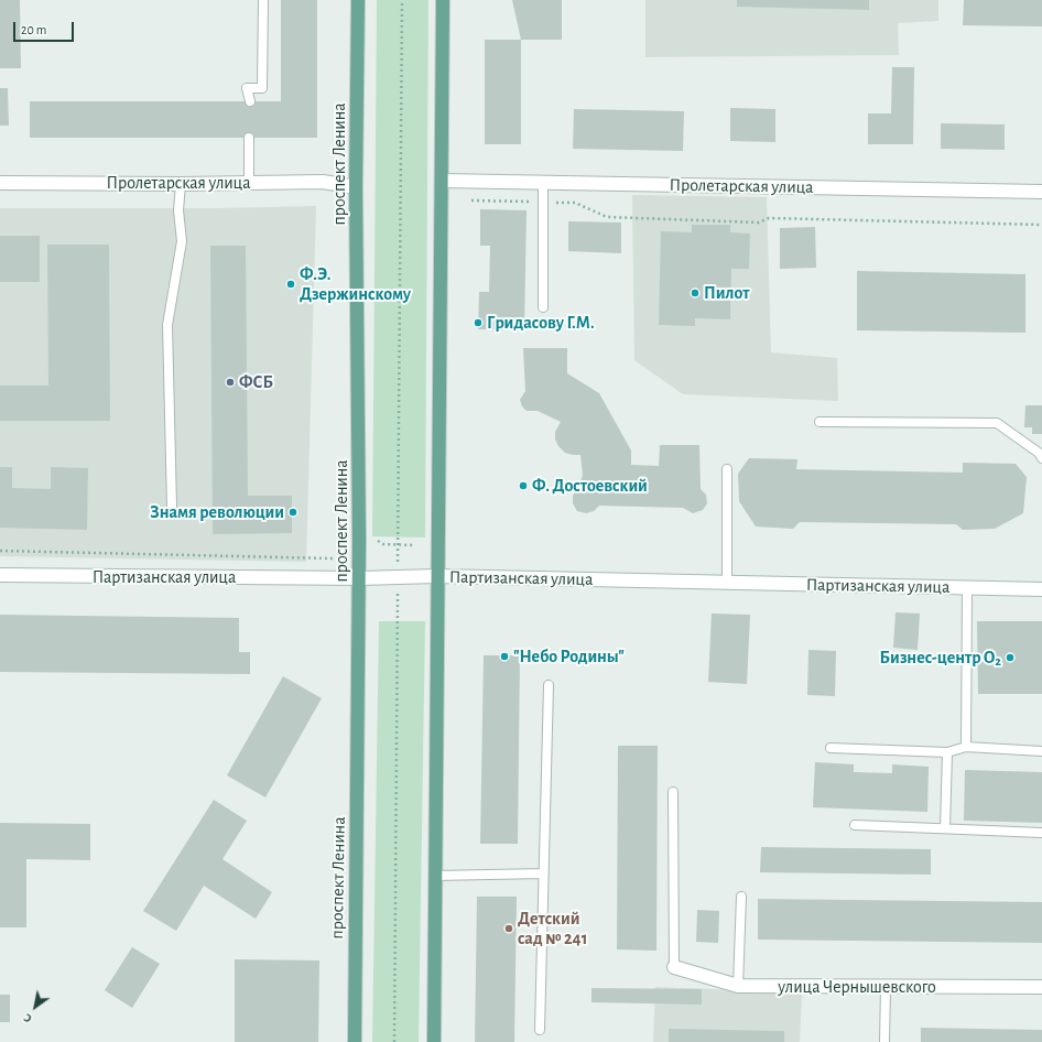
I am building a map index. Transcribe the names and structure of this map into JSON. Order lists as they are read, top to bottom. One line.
{"streets":{"main road":["проспект Ленина"],"street":["Пролетарская улица","Партизанская улица","улица Чернышевского"]},"crossings":[["проспект Ленина","Пролетарская улица"],["проспект Ленина","Партизанская улица"]],"places":["Ф.Э. Дзержинскому","Пилот","Гридасову Г.М.","ФСБ","Ф. Достоевский","Знамя революции","\"Небо Родины\"","Бизнес-центр O₂","Детский сад № 241"],"scale_bar":"20 m","north":"bottom left"}
